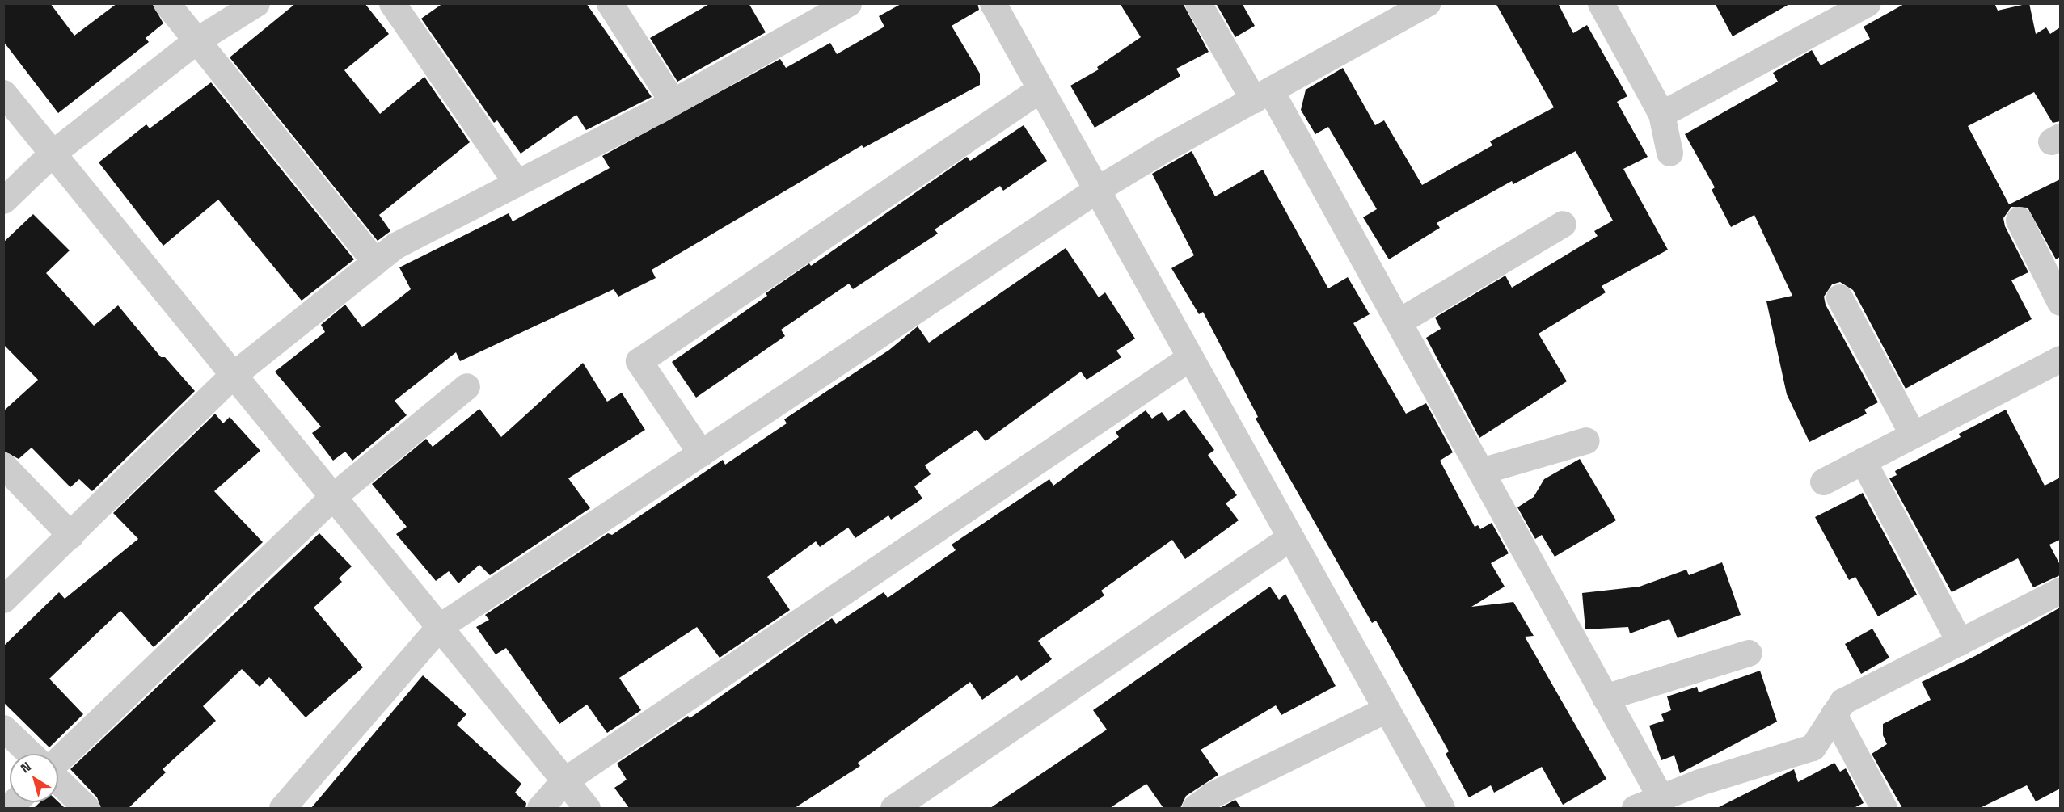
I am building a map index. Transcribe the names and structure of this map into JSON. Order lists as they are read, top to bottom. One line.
{"north":"top left"}
